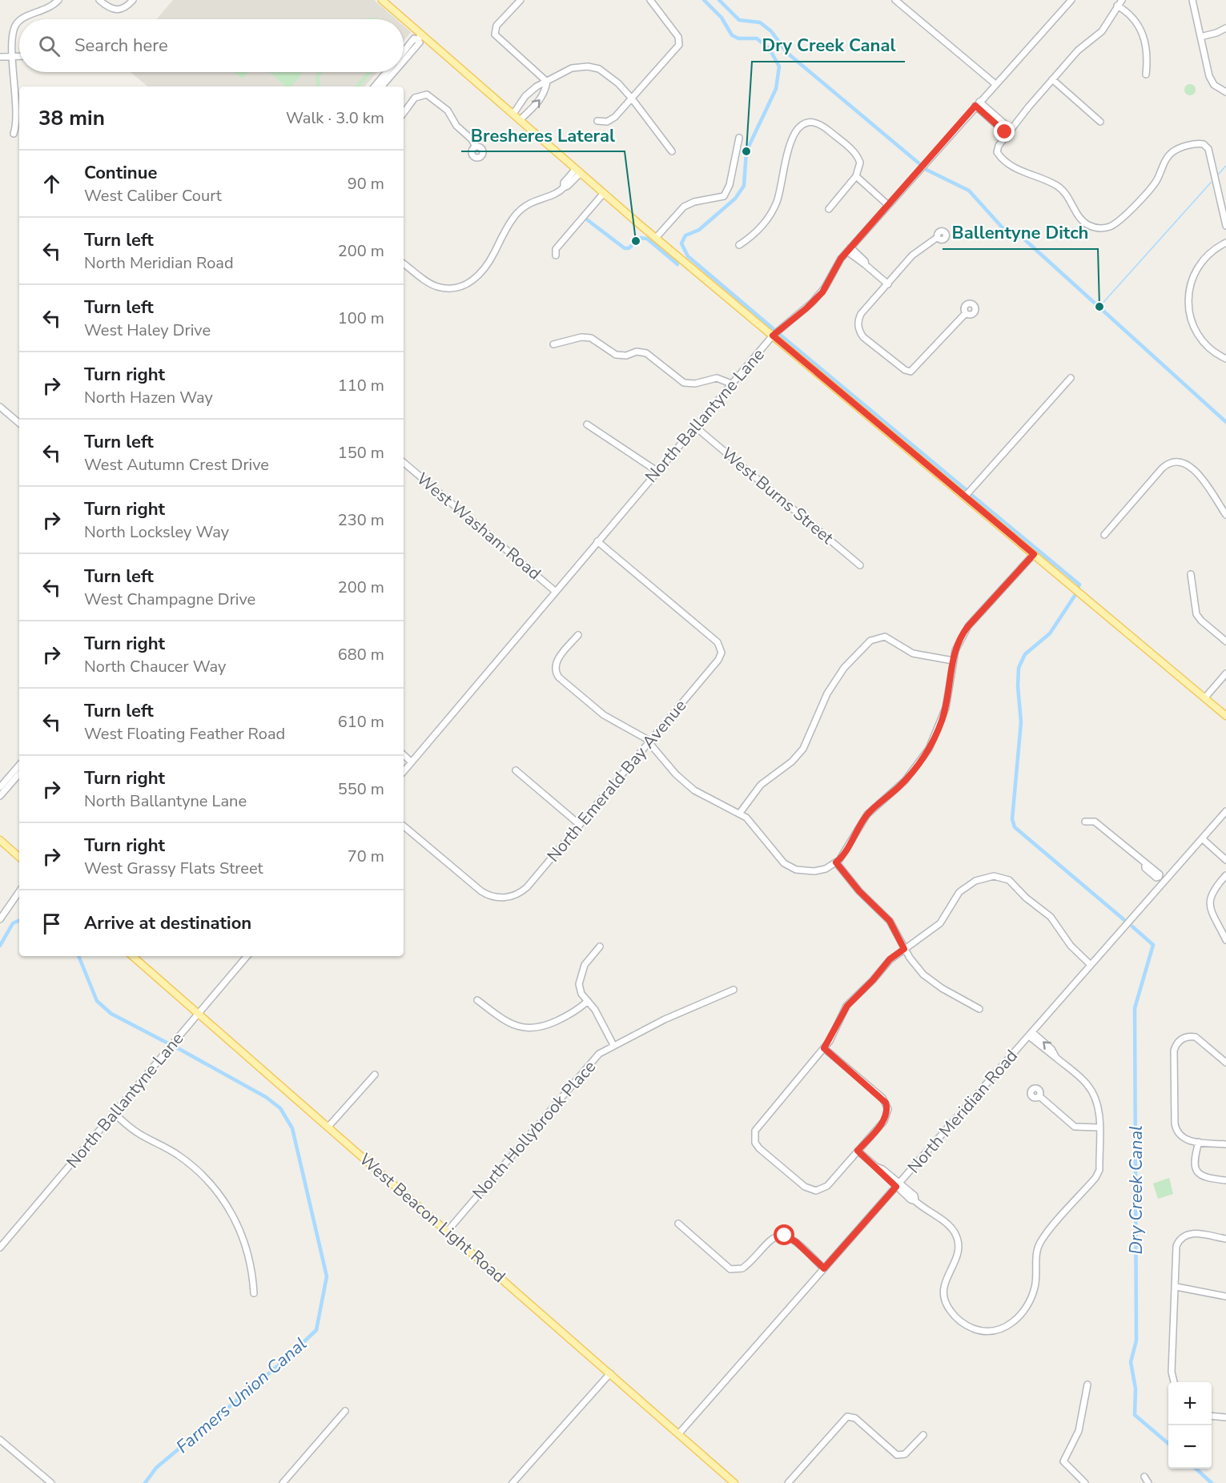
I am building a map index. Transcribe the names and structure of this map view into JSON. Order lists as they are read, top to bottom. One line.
{"streets":{"main road":["West Beacon Light Road"],"street":["North Ballantyne Lane","West Burns Street","West Washam Road","North Emerald Bay Avenue","North Meridian Road","North Hollybrook Place"]},"crossings":[["North Ballantyne Lane","West Burns Street"],["North Ballantyne Lane","West Washam Road"],["North Ballantyne Lane","North Emerald Bay Avenue"],["North Ballantyne Lane","West Beacon Light Road"],["North Meridian Road","West Beacon Light Road"],["North Hollybrook Place","West Beacon Light Road"]],"water":["Dry Creek Canal","Farmers Union Canal"],"places":["Dry Creek Canal","Bresheres Lateral","Ballentyne Ditch"],"page":{"search":"Search here","heading":["38 min","Walk · 3.0 km"],"list":[["Continue","West Caliber Court","90 m"],["Turn left","North Meridian Road","200 m"],["Turn left","West Haley Drive","100 m"],["Turn right","North Hazen Way","110 m"],["Turn left","West Autumn Crest Drive","150 m"],["Turn right","North Locksley Way","230 m"],["Turn left","West Champagne Drive","200 m"],["Turn right","North Chaucer Way","680 m"],["Turn left","West Floating Feather Road","610 m"],["Turn right","North Ballantyne Lane","550 m"],["Turn right","West Grassy Flats Street","70 m"],"Arrive at destination"],"map_buttons":["+","−"]}}
